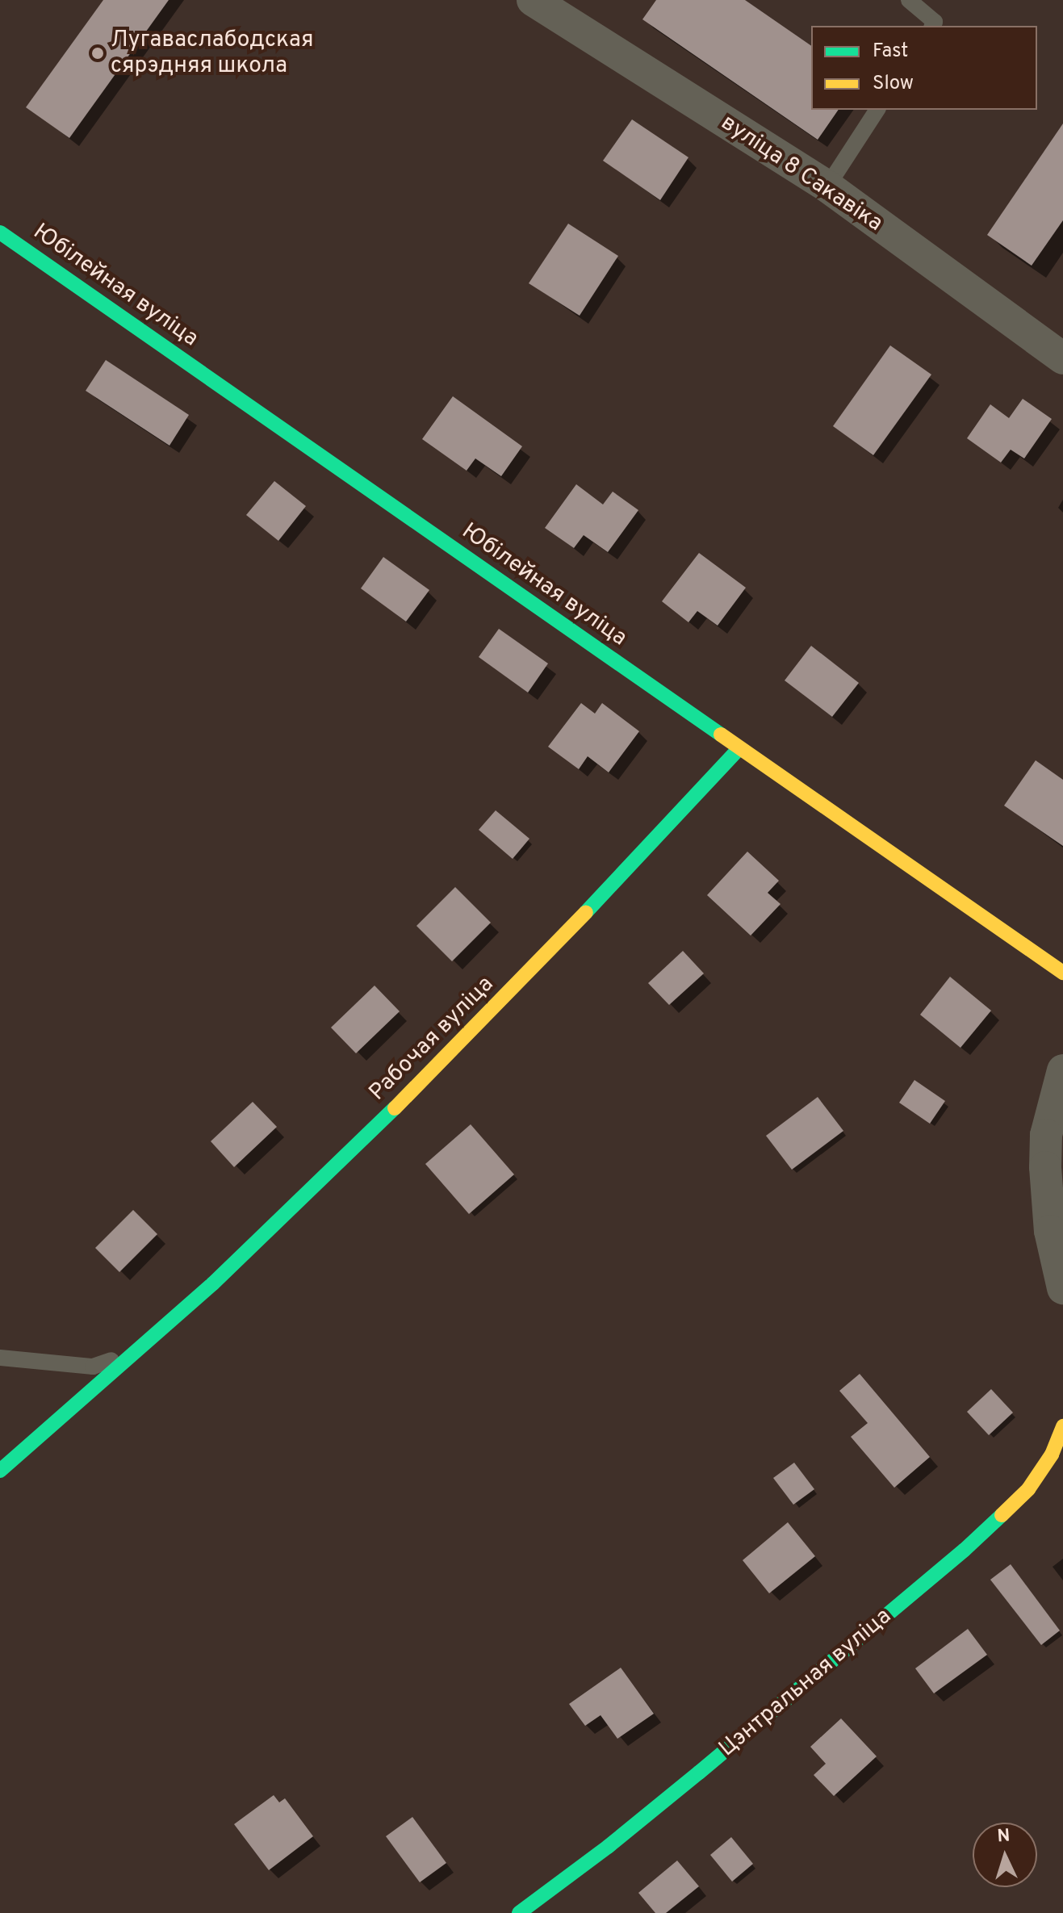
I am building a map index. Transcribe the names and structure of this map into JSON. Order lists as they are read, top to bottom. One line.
{"streets":{"street":["вуліца 8 Сакавіка","Юбілейная вуліца","Рабочая вуліца","Цэнтральная вуліца"]},"crossings":[["Юбілейная вуліца","Рабочая вуліца"]],"places":["Лугаваслабодская сярэдняя школа"],"legend":["Fast","Slow"],"north":"top"}
